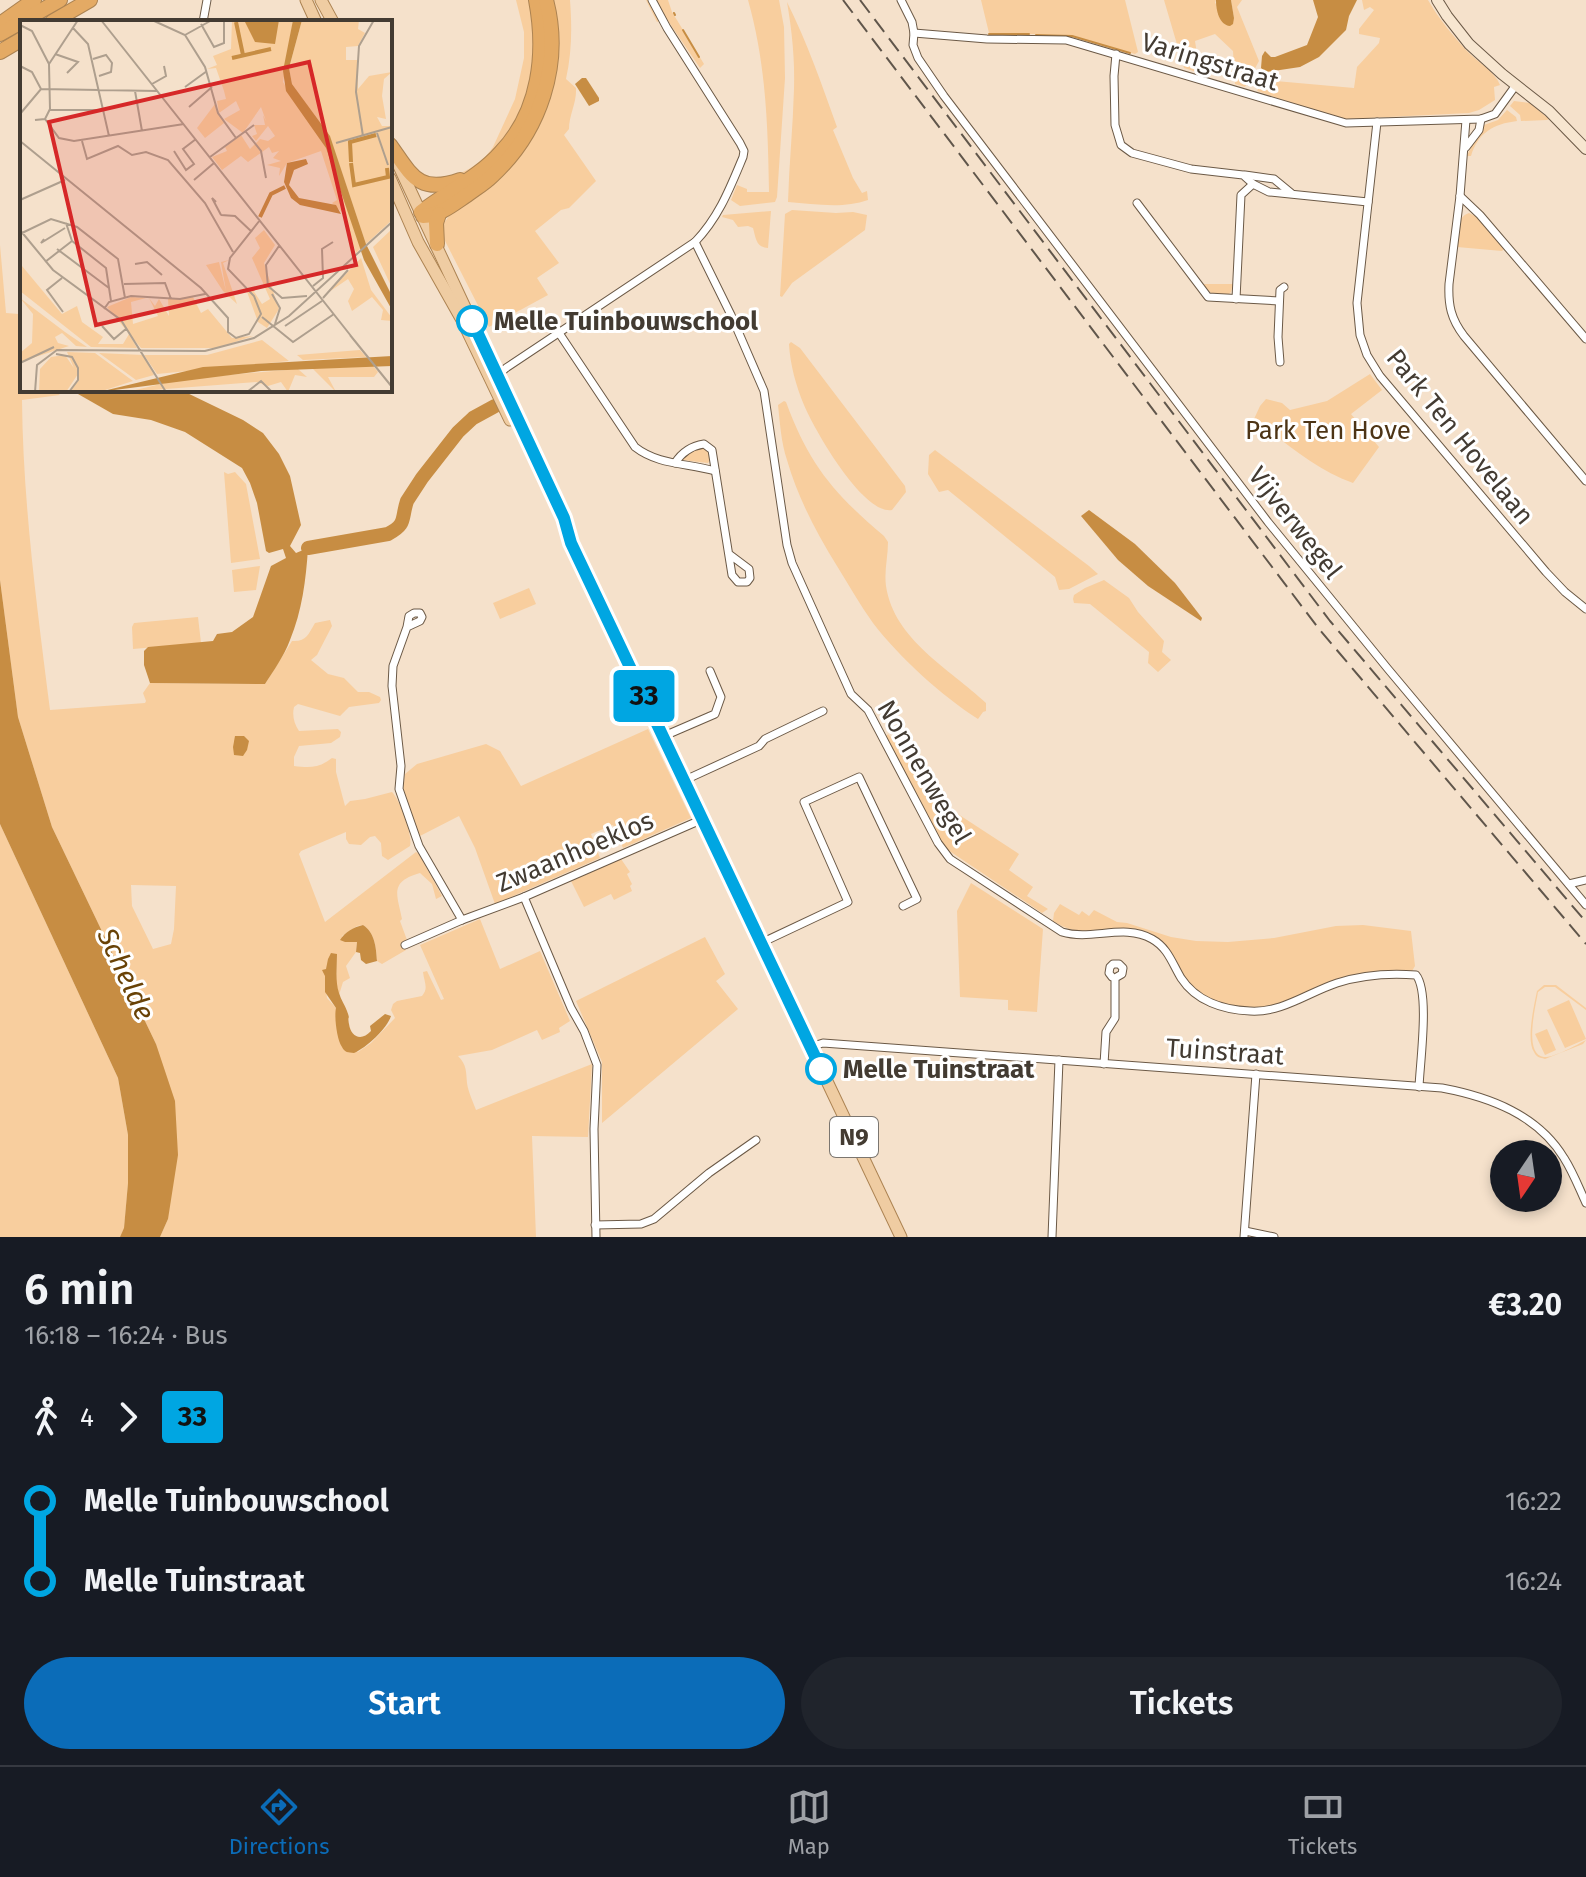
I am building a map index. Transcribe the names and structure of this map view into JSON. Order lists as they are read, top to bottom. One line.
{"streets":{"main road":["N9"],"street":["Varingstraat","Park Ten Hovelaan","Vijverwegel","Nonnenwegel","Zwaanhoeklos","Tuinstraat"]},"crossings":[["Varingstraat","Park Ten Hovelaan"],["Varingstraat","Vijverwegel"],["Nonnenwegel","Tuinstraat"],["Zwaanhoeklos","N9"],["Tuinstraat","N9"]],"water":["Schelde"],"parks":["Park Ten Hove"],"places":["Melle Tuinbouwschool","Melle Tuinstraat"],"lines":["bus line 33"],"north":"bottom","page":{"on_map":"33","heading":["6 min","16:18 – 16:24 · Bus","€3.20"],"legs":["4","33"],"list":[{"name":"Melle Tuinbouwschool","value":"16:22"},{"name":"Melle Tuinstraat","value":"16:24"}],"buttons":["Start","Tickets"],"tabs":["Directions","Map","Tickets"]}}
